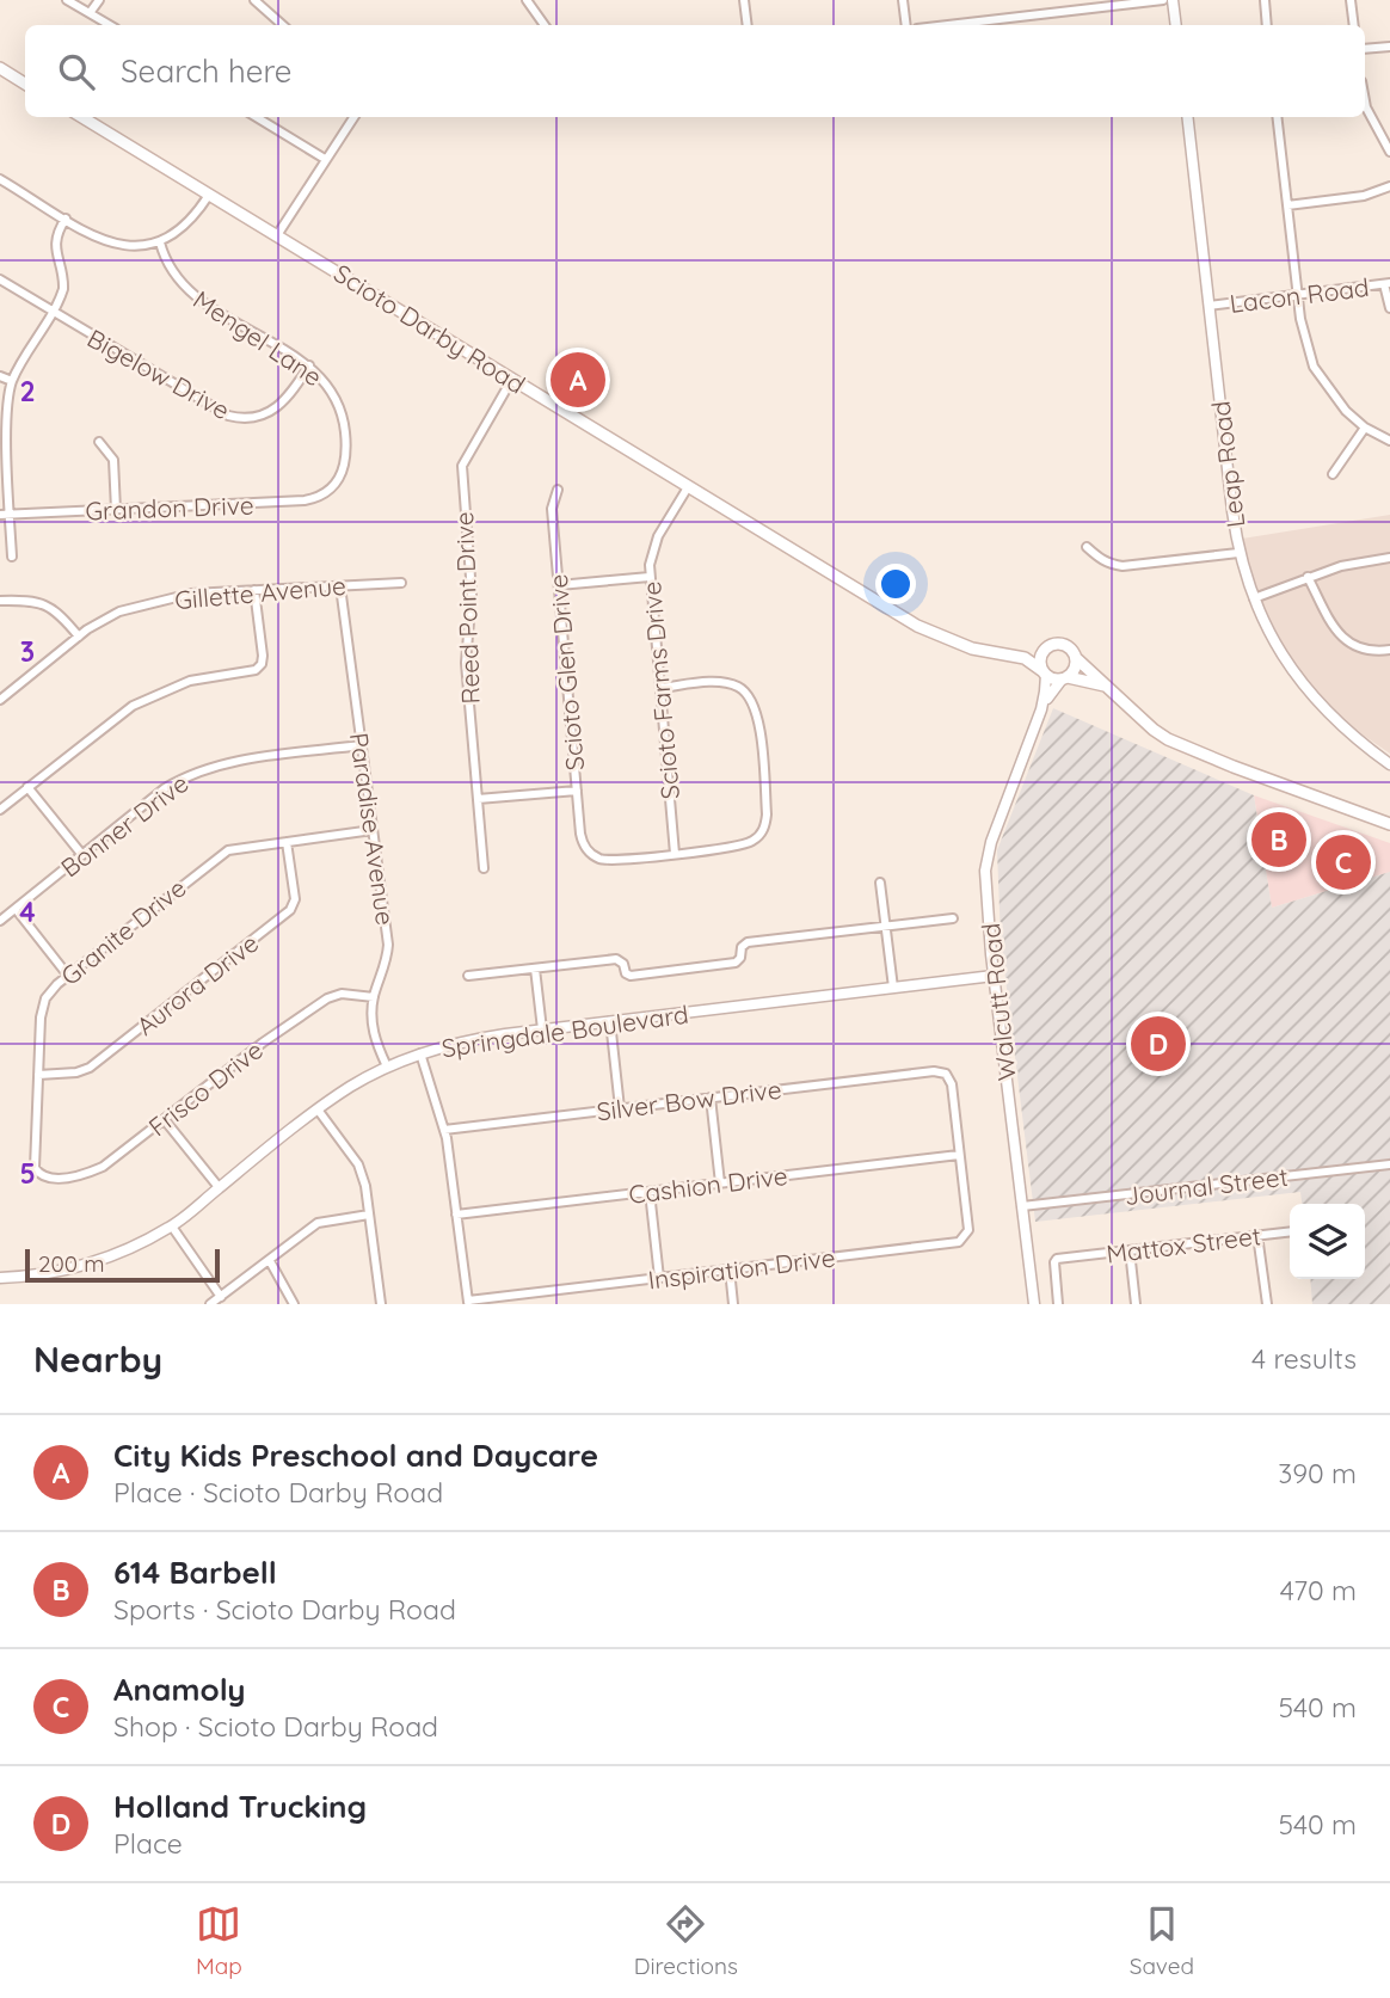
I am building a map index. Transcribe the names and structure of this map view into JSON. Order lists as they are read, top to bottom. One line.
{"streets":{"main road":["Scioto Darby Road"],"street":["Lacon Road","Mengel Lane","Bigelow Drive","Leap Road","Grandon Drive","Gillette Avenue","Reed Point Drive","Scioto Glen Drive","Scioto Farms Drive","Bonner Drive","Paradise Avenue","Granite Drive","Aurora Drive","Walcutt Road","Springdale Boulevard","Frisco Drive","Silver Bow Drive","Cashion Drive","Journal Street","Mattox Street","Inspiration Drive"]},"crossings":[["Lacon Road","Leap Road"],["Scioto Darby Road","Reed Point Drive"],["Scioto Darby Road","Scioto Farms Drive"],["Scioto Darby Road","Walcutt Road"],["Mengel Lane","Bigelow Drive"],["Mengel Lane","Grandon Drive"],["Gillette Avenue","Paradise Avenue"],["Scioto Glen Drive","Scioto Farms Drive"],["Bonner Drive","Paradise Avenue"],["Paradise Avenue","Granite Drive"],["Paradise Avenue","Springdale Boulevard"],["Paradise Avenue","Frisco Drive"],["Granite Drive","Aurora Drive"],["Granite Drive","Frisco Drive"],["Walcutt Road","Springdale Boulevard"],["Walcutt Road","Journal Street"],["Silver Bow Drive","Cashion Drive"],["Silver Bow Drive","Inspiration Drive"],["Cashion Drive","Inspiration Drive"]],"scale_bar":"200 m","page":{"search":"Search here","pins":["A","B","C","D"],"scale":"200 m","heading":["Nearby","4 results"],"list":[{"mark":"A","name":"City Kids Preschool and Daycare","note":"Place · Scioto Darby Road","value":"390 m"},{"mark":"B","name":"614 Barbell","note":"Sports · Scioto Darby Road","value":"470 m"},{"mark":"C","name":"Anamoly","note":"Shop · Scioto Darby Road","value":"540 m"},{"mark":"D","name":"Holland Trucking","note":"Place","value":"540 m"}],"nav":["Map","Directions","Saved"]},"grid":{"rows":["2","3","4","5"]}}
